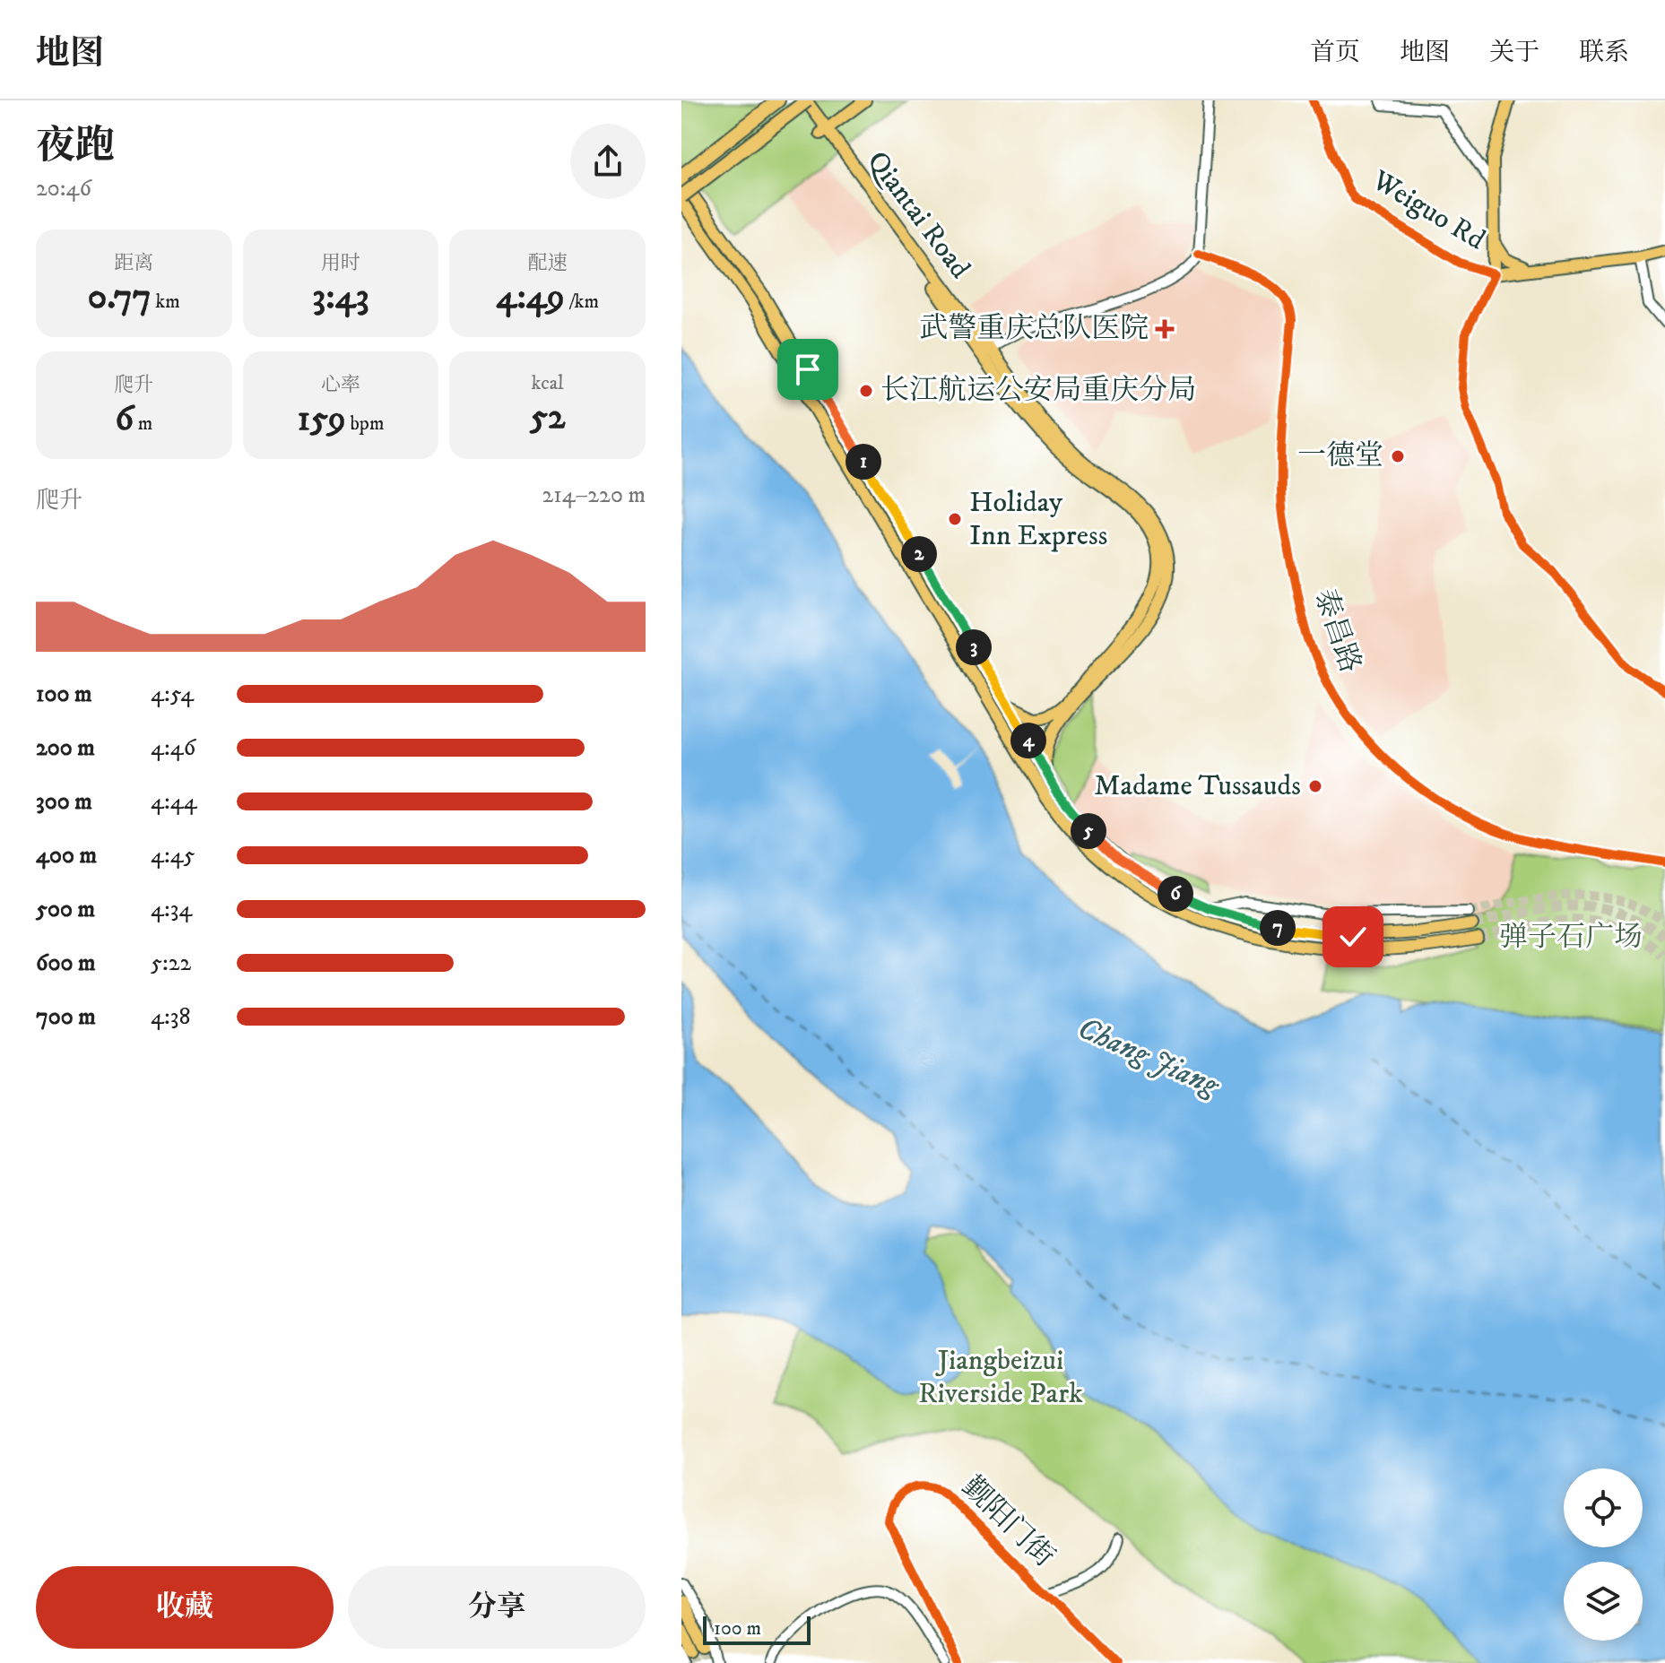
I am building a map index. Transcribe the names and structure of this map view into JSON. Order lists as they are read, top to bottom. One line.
{"streets":{"main road":["Qiantai Road"],"street":["Weiguo Rd","泰昌路","觐阳门街"]},"water":["Chang Jiang"],"parks":["弹子石广场","Jiangbeizui Riverside Park"],"places":{"health":["武警重庆总队医院"],"other":["长江航运公安局重庆分局","一德堂","Holiday Inn Express","Madame Tussauds"]},"scale_bar":"100 m","page":{"header":"地图","nav":["首页","地图","关于","联系"],"heading":["夜跑","20:46"],"stats":[["距离","0.77 km"],["用时","3:43"],["配速","4:49 /km"],["爬升","6 m"],["心率","159 bpm"],["kcal","52"]],"pins":["1","2","3","4","5","6","7"],"chart":["爬升","214–220 m"],"list":[{"name":"100 m","note":"4:54"},{"name":"200 m","note":"4:46"},{"name":"300 m","note":"4:44"},{"name":"400 m","note":"4:45"},{"name":"500 m","note":"4:34"},{"name":"600 m","note":"5:22"},{"name":"700 m","note":"4:38"}],"buttons":["收藏","分享"],"scale":"100 m"}}
